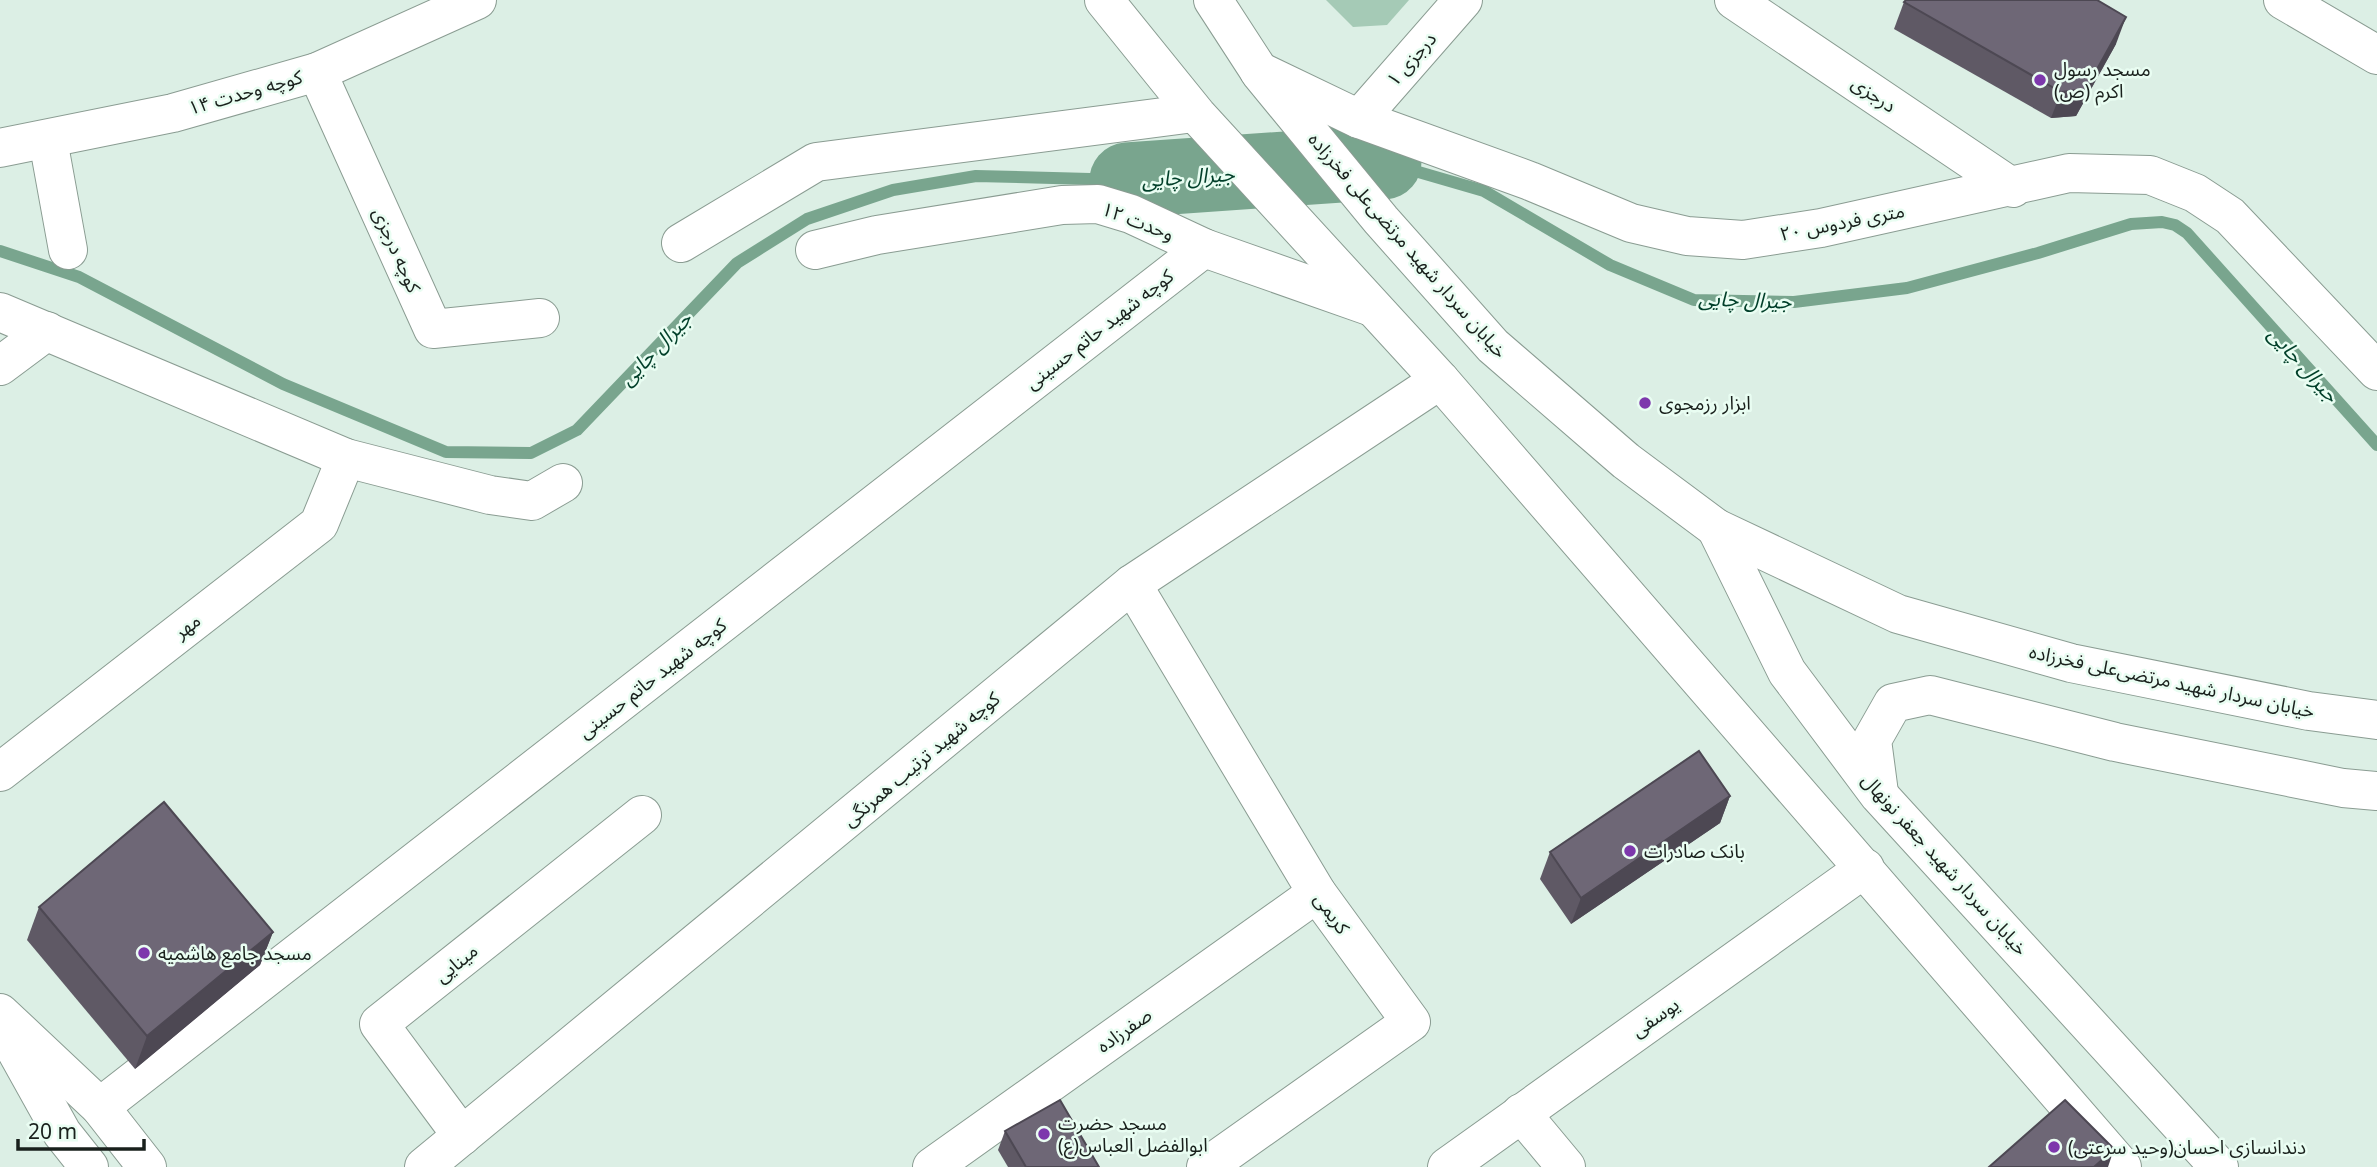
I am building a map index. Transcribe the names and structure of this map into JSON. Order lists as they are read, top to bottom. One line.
{"streets":{"street":["درجزی ۱","کوچه وحدت ۱۴","درجزی","وحدت ۱۲","۲۰ متری فردوس","خیابان سردار شهید مرتضی‌علی فخرزاده","کوچه درجزی","کوچه شهید حاتم حسینی","مهر","کوچه شهید ترتیب همرنگی","خیابان سردار شهید جعفر نونهال","کریمی","مینایی","یوسفی","صفرزاده"]},"crossings":[["درجزی ۱","۲۰ متری فردوس"],["کوچه وحدت ۱۴","کوچه درجزی"],["درجزی","۲۰ متری فردوس"],["وحدت ۱۲","کوچه شهید حاتم حسینی"],["۲۰ متری فردوس","خیابان سردار شهید مرتضی‌علی فخرزاده"],["خیابان سردار شهید مرتضی‌علی فخرزاده","خیابان سردار شهید جعفر نونهال"],["کوچه شهید ترتیب همرنگی","کریمی"],["کوچه شهید ترتیب همرنگی","مینایی"],["کریمی","صفرزاده"]],"water":["جیرال چایی"],"places":["مسجد رسول اکرم (ص)","ابزار رزمجوی","بانک صادرات","مسجد جامع هاشمیه","مسجد حضرت ابوالفضل العباس(ع)","دندانسازی احسان(وحید سرعتی)"],"scale_bar":"20 m"}
